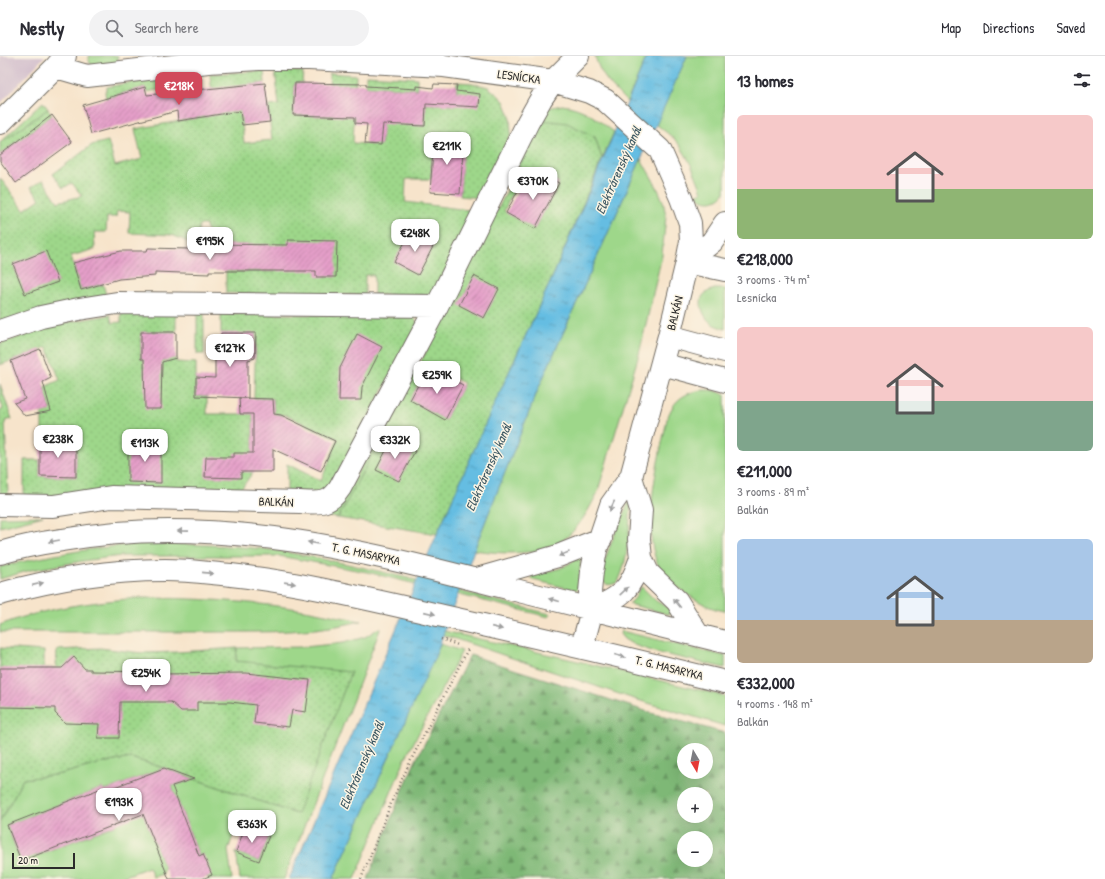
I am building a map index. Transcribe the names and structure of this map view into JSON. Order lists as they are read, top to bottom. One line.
{"streets":{"street":["LESNÍCKA","BALKÁN","T. G. MASARYKA"]},"crossings":[["LESNÍCKA","BALKÁN"],["BALKÁN","T. G. MASARYKA"]],"water":["Elektrárenský kanál"],"scale_bar":"20 m","north":"bottom","page":{"header":"Nestly","search":"Search here","nav":["Map","Directions","Saved"],"heading":"13 homes","price":["€218K","€211K","€370K","€248K","€195K","€127K","€259K","€238K","€332K","€113K","€254K","€193K","€363K"],"list":[{"name":"€218,000","note":"3 rooms · 74 m² · Lesnícka"},{"name":"€211,000","note":"3 rooms · 89 m² · Balkán"},{"name":"€332,000","note":"4 rooms · 148 m² · Balkán"}],"map_buttons":["+","−"],"scale":"20 m"}}
